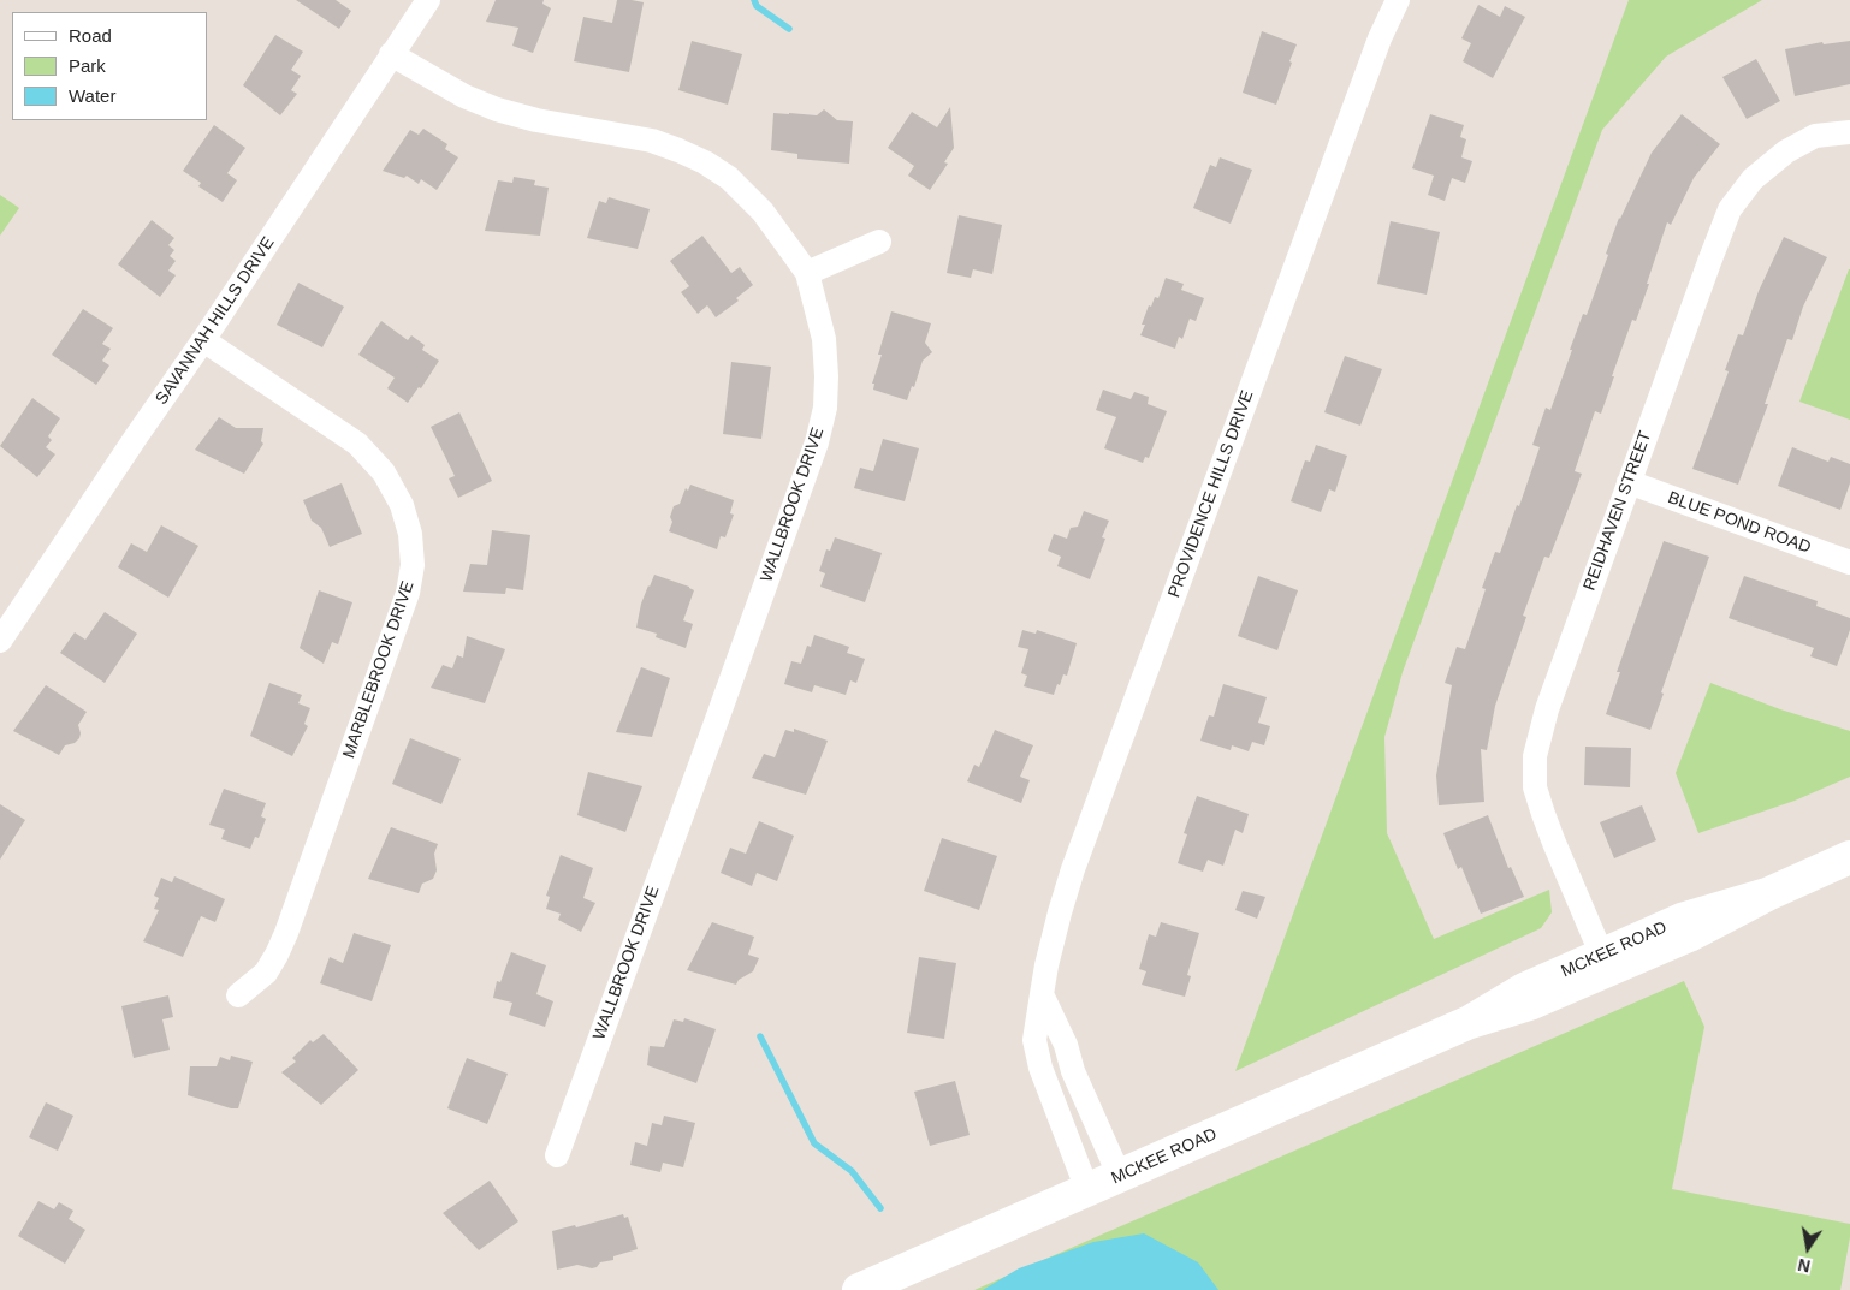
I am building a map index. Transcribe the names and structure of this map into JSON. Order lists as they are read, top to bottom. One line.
{"streets":{"street":["SAVANNAH HILLS DRIVE","PROVIDENCE HILLS DRIVE","WALLBROOK DRIVE","REIDHAVEN STREET","BLUE POND ROAD","MARBLEBROOK DRIVE","MCKEE ROAD"]},"crossings":[["SAVANNAH HILLS DRIVE","WALLBROOK DRIVE"],["SAVANNAH HILLS DRIVE","MARBLEBROOK DRIVE"],["PROVIDENCE HILLS DRIVE","MCKEE ROAD"],["REIDHAVEN STREET","BLUE POND ROAD"],["REIDHAVEN STREET","MCKEE ROAD"]],"legend":["Road","Park","Water"],"north":"bottom"}
